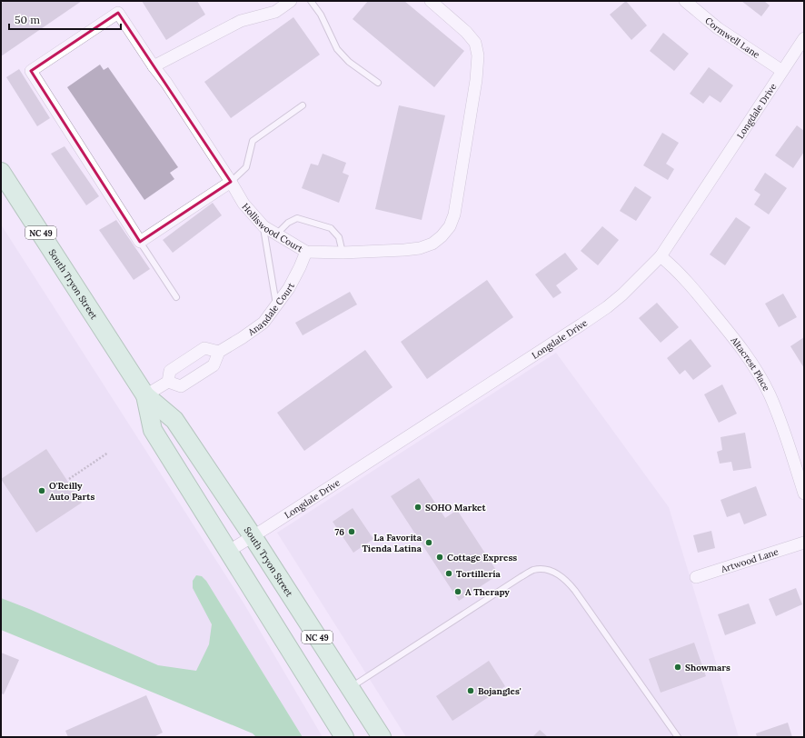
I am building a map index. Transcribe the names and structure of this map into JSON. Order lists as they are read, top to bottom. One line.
{"streets":{"main road":["NC 49","South Tryon Street"],"street":["Cormwell Lane","Longdale Drive","Holliswood Court","Anandale Court","Altacrest Place","Artwood Lane"]},"crossings":[["Cormwell Lane","Longdale Drive"],["Longdale Drive","South Tryon Street"],["Longdale Drive","Altacrest Place"],["Holliswood Court","Anandale Court"]],"places":["O'Reilly Auto Parts","SOHO Market","76","La Favorita Tienda Latina","Cottage Express","Tortillería","A Therapy","Showmars","Bojangles'"],"scale_bar":"50 m"}
